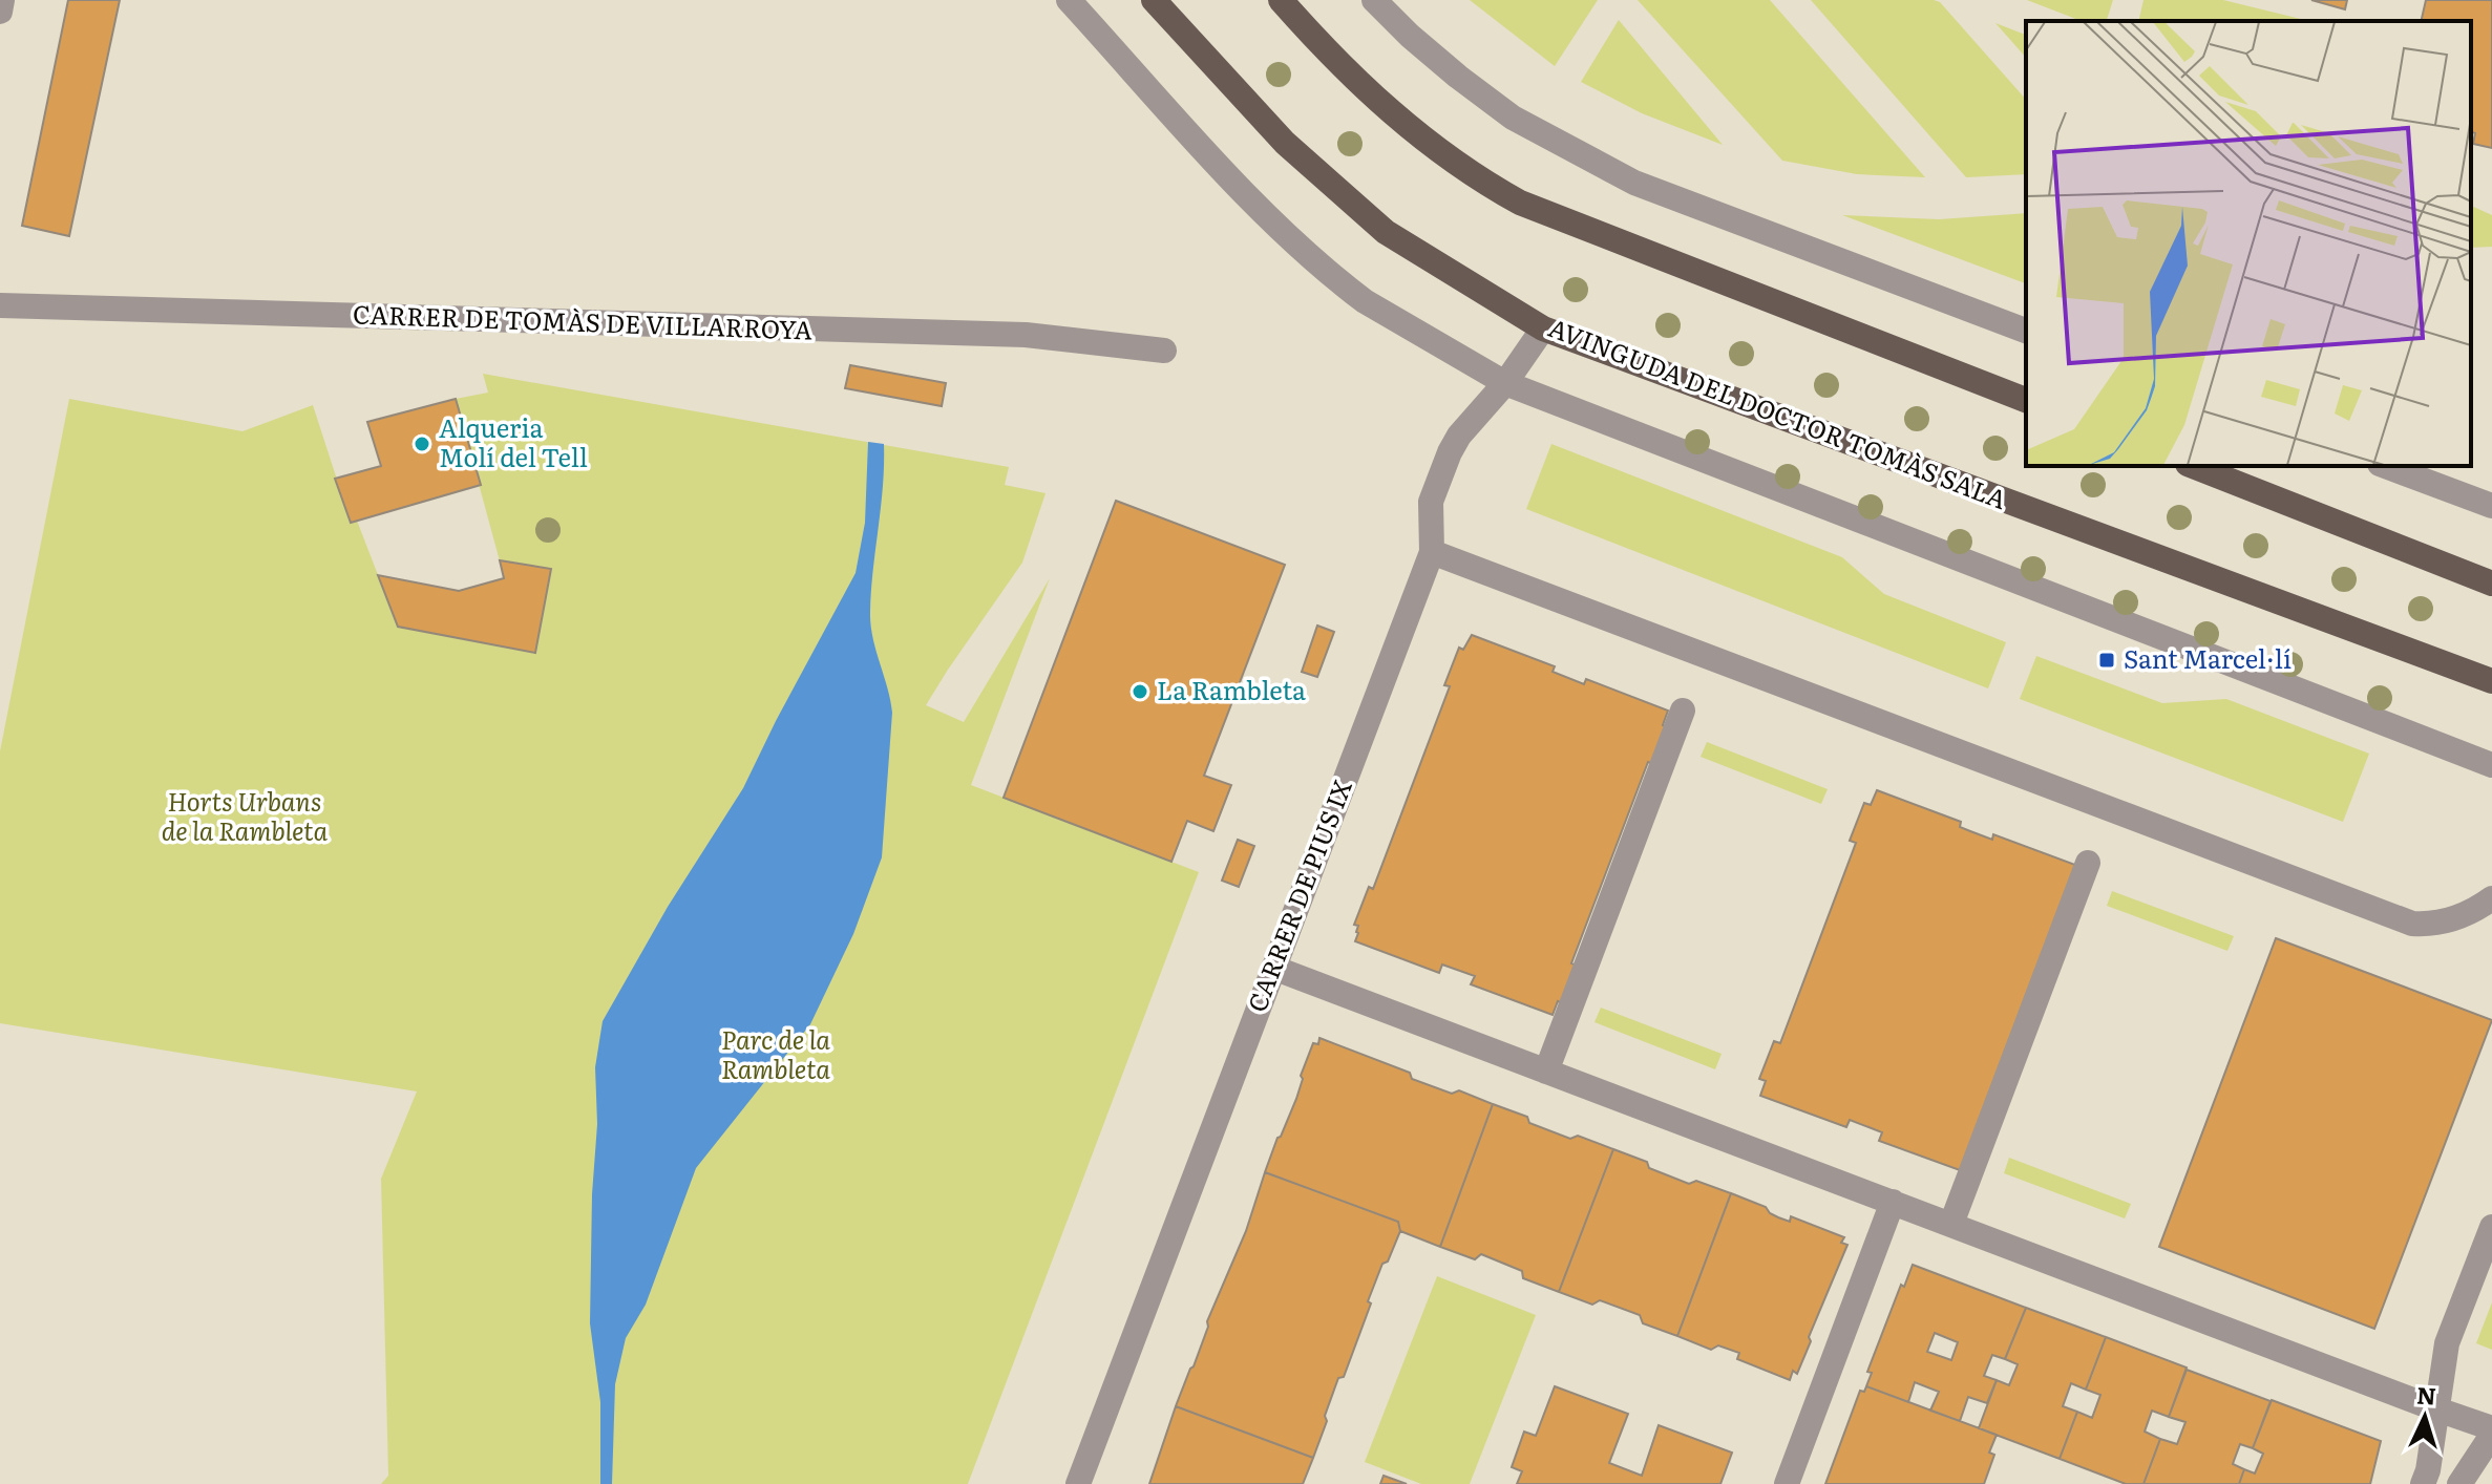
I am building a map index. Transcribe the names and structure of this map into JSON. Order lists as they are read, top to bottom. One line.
{"streets":{"main road":["AVINGUDA DEL DOCTOR TOMÀS SALA"],"street":["CARRER DE TOMÀS DE VILLARROYA","CARRER DE PIUS IX"]},"crossings":[["AVINGUDA DEL DOCTOR TOMÀS SALA","CARRER DE PIUS IX"]],"parks":["Horts Urbans de la Rambleta","Parc de la Rambleta"],"places":{"other":["Alqueria Molí del Tell","La Rambleta"],"transit":["Sant Marcel·lí"]},"north":"top"}
